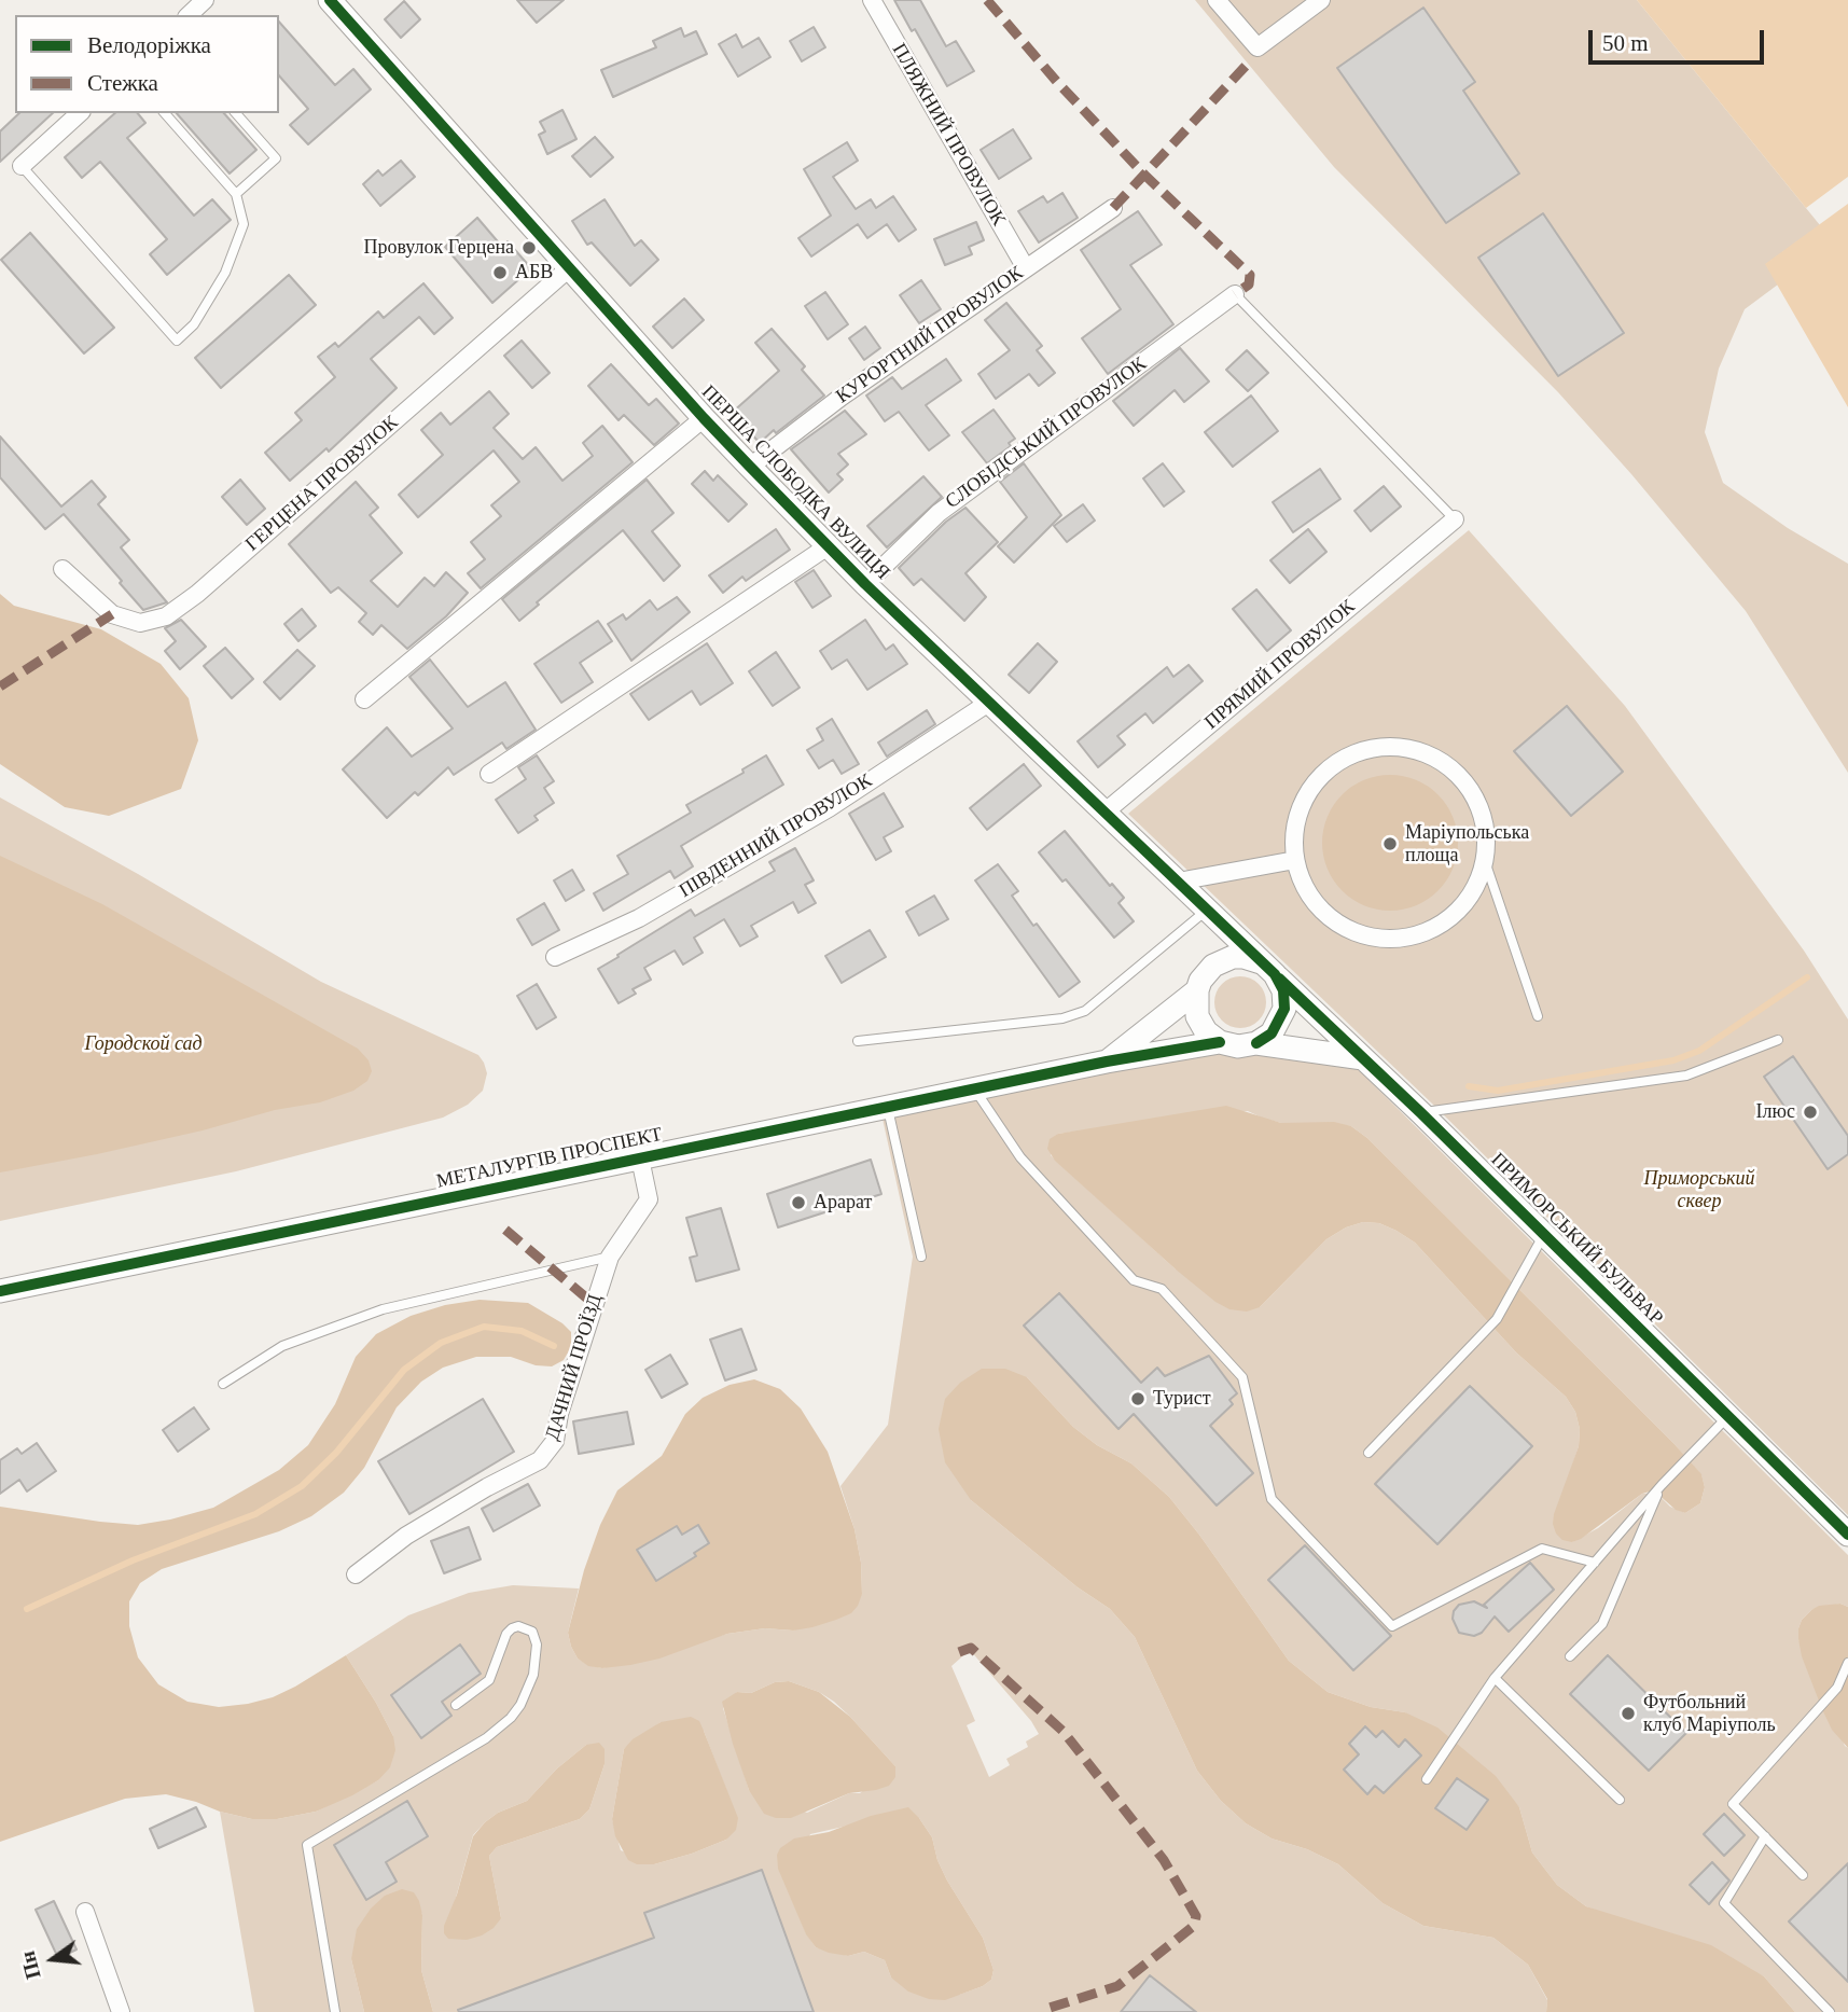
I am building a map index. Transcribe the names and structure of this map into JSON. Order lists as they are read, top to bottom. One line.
{"streets":{"street":["ПЛЯЖНИЙ ПРОВУЛОК","КУРОРТНИЙ ПРОВУЛОК","СЛОБІДСЬКИЙ ПРОВУЛОК","ПЕРША СЛОБОДКА ВУЛИЦЯ","ГЕРЦЕНА ПРОВУЛОК","ПРЯМИЙ ПРОВУЛОК","ПІВДЕННИЙ ПРОВУЛОК","МЕТАЛУРГІВ ПРОСПЕКТ","ПРИМОРСЬКИЙ БУЛЬВАР","ДАЧНИЙ ПРОЇЗД"]},"crossings":[["ПЛЯЖНИЙ ПРОВУЛОК","КУРОРТНИЙ ПРОВУЛОК"],["КУРОРТНИЙ ПРОВУЛОК","ПЕРША СЛОБОДКА ВУЛИЦЯ"],["СЛОБІДСЬКИЙ ПРОВУЛОК","ПЕРША СЛОБОДКА ВУЛИЦЯ"],["ПЕРША СЛОБОДКА ВУЛИЦЯ","ГЕРЦЕНА ПРОВУЛОК"],["ПЕРША СЛОБОДКА ВУЛИЦЯ","ПРЯМИЙ ПРОВУЛОК"],["ПЕРША СЛОБОДКА ВУЛИЦЯ","ПІВДЕННИЙ ПРОВУЛОК"],["ПЕРША СЛОБОДКА ВУЛИЦЯ","МЕТАЛУРГІВ ПРОСПЕКТ"],["ПЕРША СЛОБОДКА ВУЛИЦЯ","ПРИМОРСЬКИЙ БУЛЬВАР"],["МЕТАЛУРГІВ ПРОСПЕКТ","ПРИМОРСЬКИЙ БУЛЬВАР"],["МЕТАЛУРГІВ ПРОСПЕКТ","ДАЧНИЙ ПРОЇЗД"]],"parks":["Городской сад","Приморський сквер"],"places":["Провулок Герцена","АБВ","Маріупольська площа","Ілюс","Арарат","Турист","Футбольний клуб Маріуполь"],"legend":["Велодоріжка","Стежка"],"scale_bar":"50 m","north":"left"}
